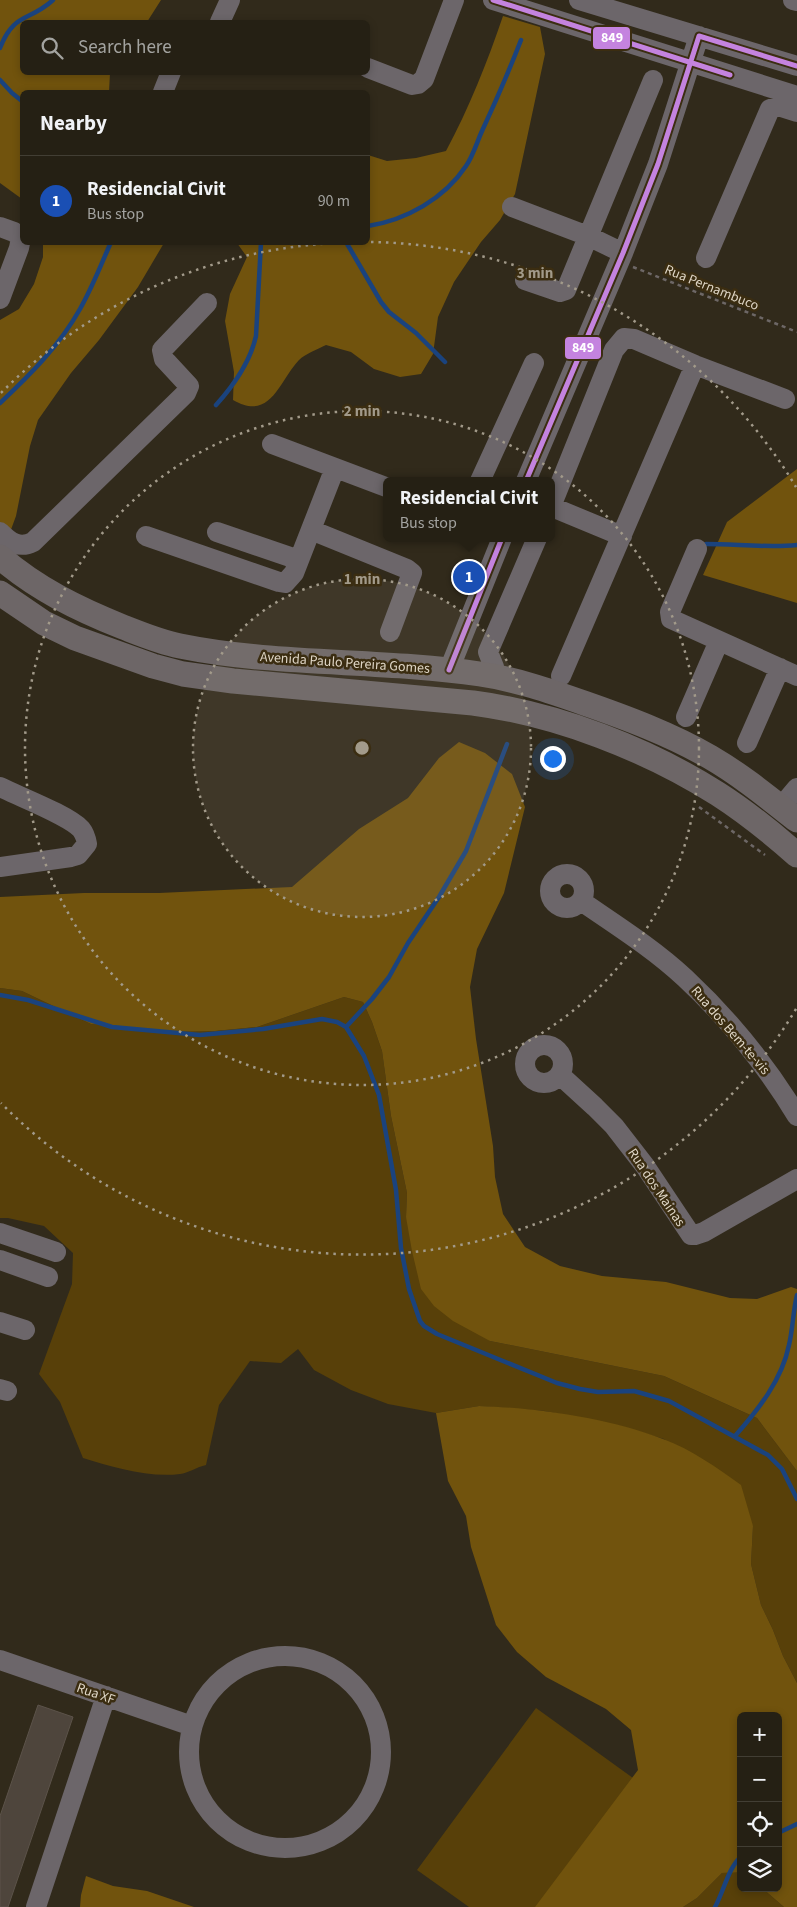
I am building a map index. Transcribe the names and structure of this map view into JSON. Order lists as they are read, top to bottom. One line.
{"streets":{"main road":["Avenida Paulo Pereira Gomes"],"street":["Rua dos Bem-te-vis","Rua dos Mainas","Rua XF"],"path":["Rua Pernambuco"]},"lines":["transit line 849"],"page":{"search":"Search here","heading":"Nearby","list":[{"mark":"1","name":"Residencial Civit","note":"Bus stop","value":"90 m"}],"popup":["Residencial Civit","Bus stop"],"pins":"1","map_buttons":["+","−"]},"rings":["3 min","2 min","1 min"]}
